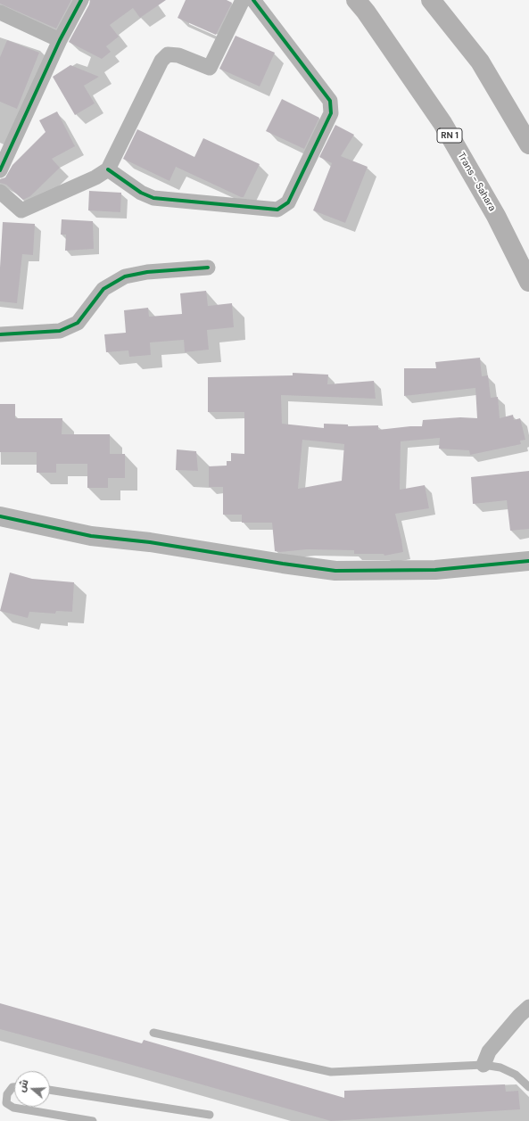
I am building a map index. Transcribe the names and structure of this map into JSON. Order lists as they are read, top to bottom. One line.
{"streets":{"highway":["RN 1","Trans - Sahara"]},"north":"left"}
